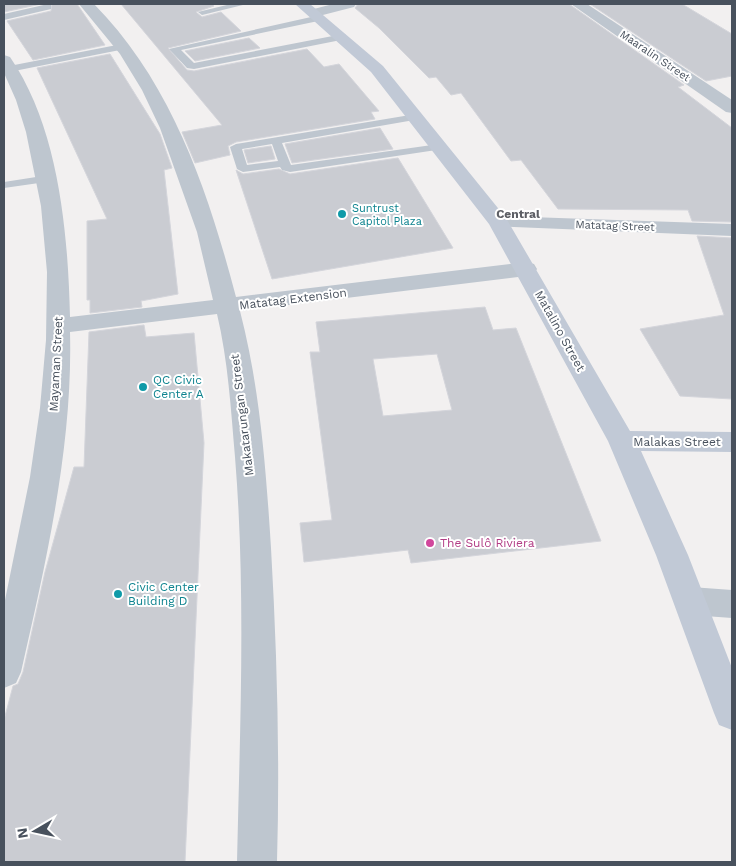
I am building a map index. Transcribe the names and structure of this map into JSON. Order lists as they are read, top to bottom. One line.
{"streets":{"street":["Maaralin Street","Matatag Street","Matatag Extension","Matalino Street","Mayaman Street","Makatarungan Street","Malakas Street"]},"crossings":[["Matatag Street","Matalino Street"],["Matatag Extension","Matalino Street"],["Matatag Extension","Mayaman Street"],["Matatag Extension","Makatarungan Street"],["Matalino Street","Malakas Street"]],"districts":["Central"],"places":["Suntrust Capitol Plaza","QC Civic Center A","The Sulô Riviera","Civic Center Building D"],"north":"left"}
